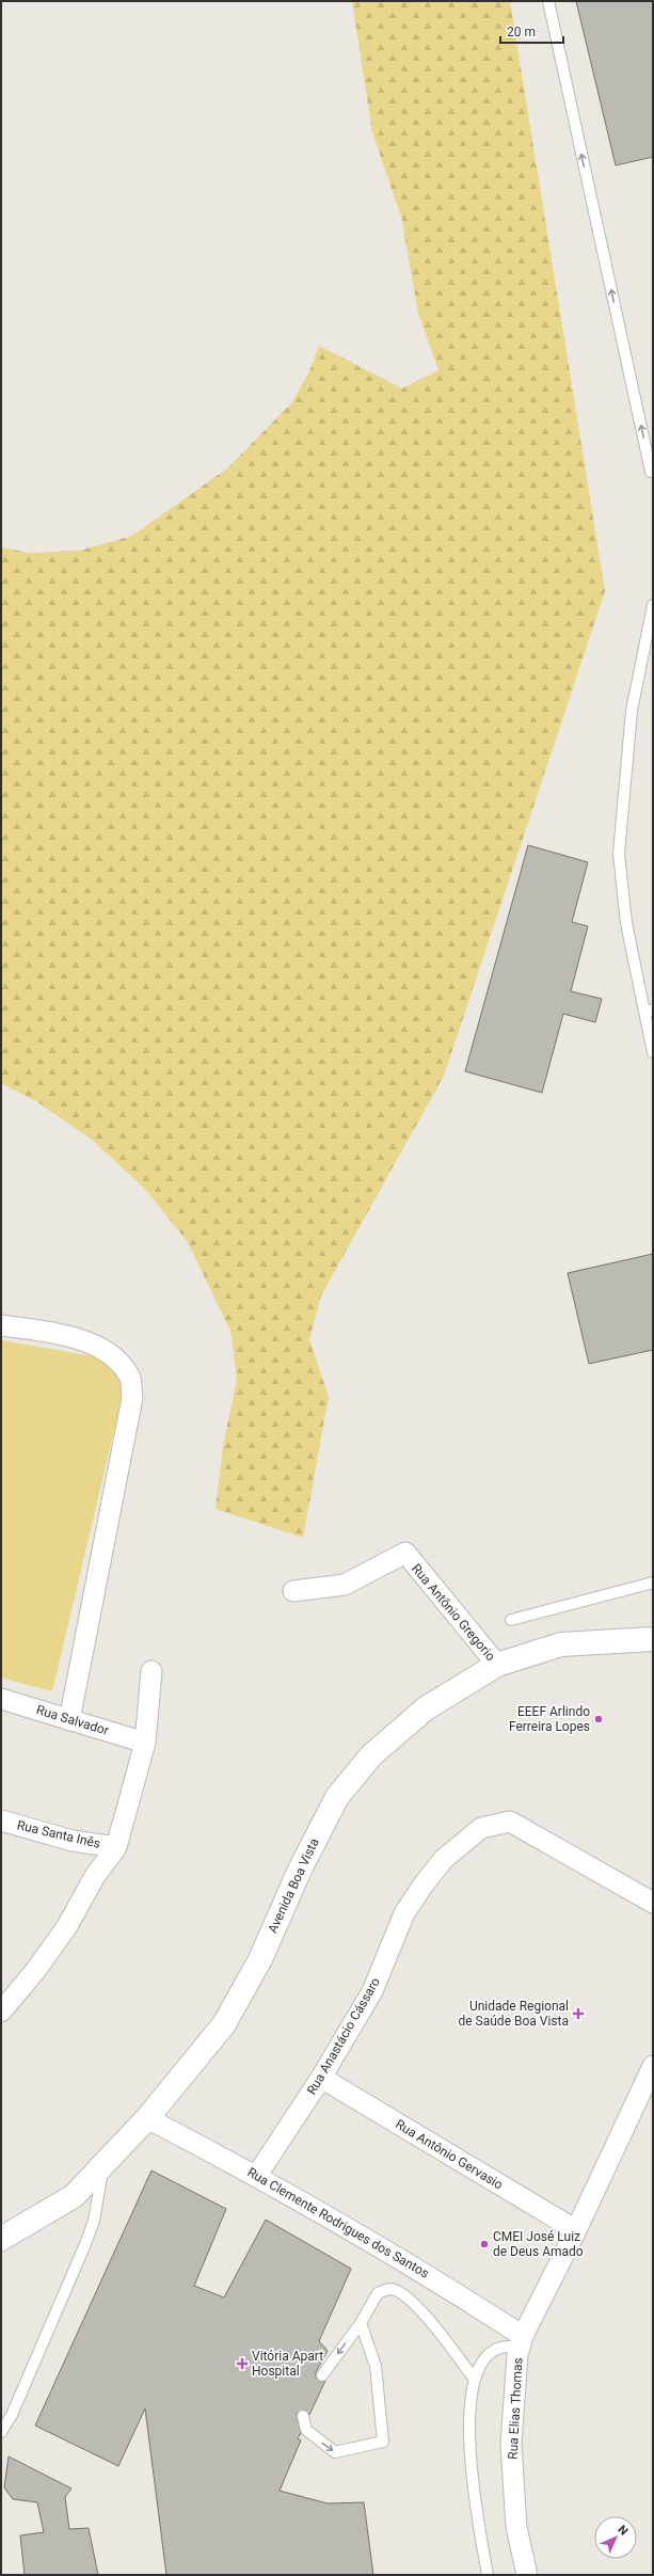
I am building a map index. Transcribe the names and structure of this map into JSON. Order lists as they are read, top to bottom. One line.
{"streets":{"street":["Rua Antônio Gregorio","Rua Salvador","Rua Santa Inês","Avenida Boa Vista","Rua Anastácio Cássaro","Rua Antônio Gervasio","Rua Clemente Rodrigues dos Santos","Rua Elias Thomas"]},"crossings":[["Rua Antônio Gregorio","Avenida Boa Vista"],["Avenida Boa Vista","Rua Clemente Rodrigues dos Santos"],["Rua Anastácio Cássaro","Rua Antônio Gervasio"],["Rua Anastácio Cássaro","Rua Clemente Rodrigues dos Santos"],["Rua Antônio Gervasio","Rua Elias Thomas"],["Rua Clemente Rodrigues dos Santos","Rua Elias Thomas"]],"places":{"other":["EEEF Arlindo Ferreira Lopes","CMEI José Luiz de Deus Amado"],"health":["Unidade Regional de Saúde Boa Vista","Vitória Apart Hospital"]},"scale_bar":"20 m","north":"top right"}
